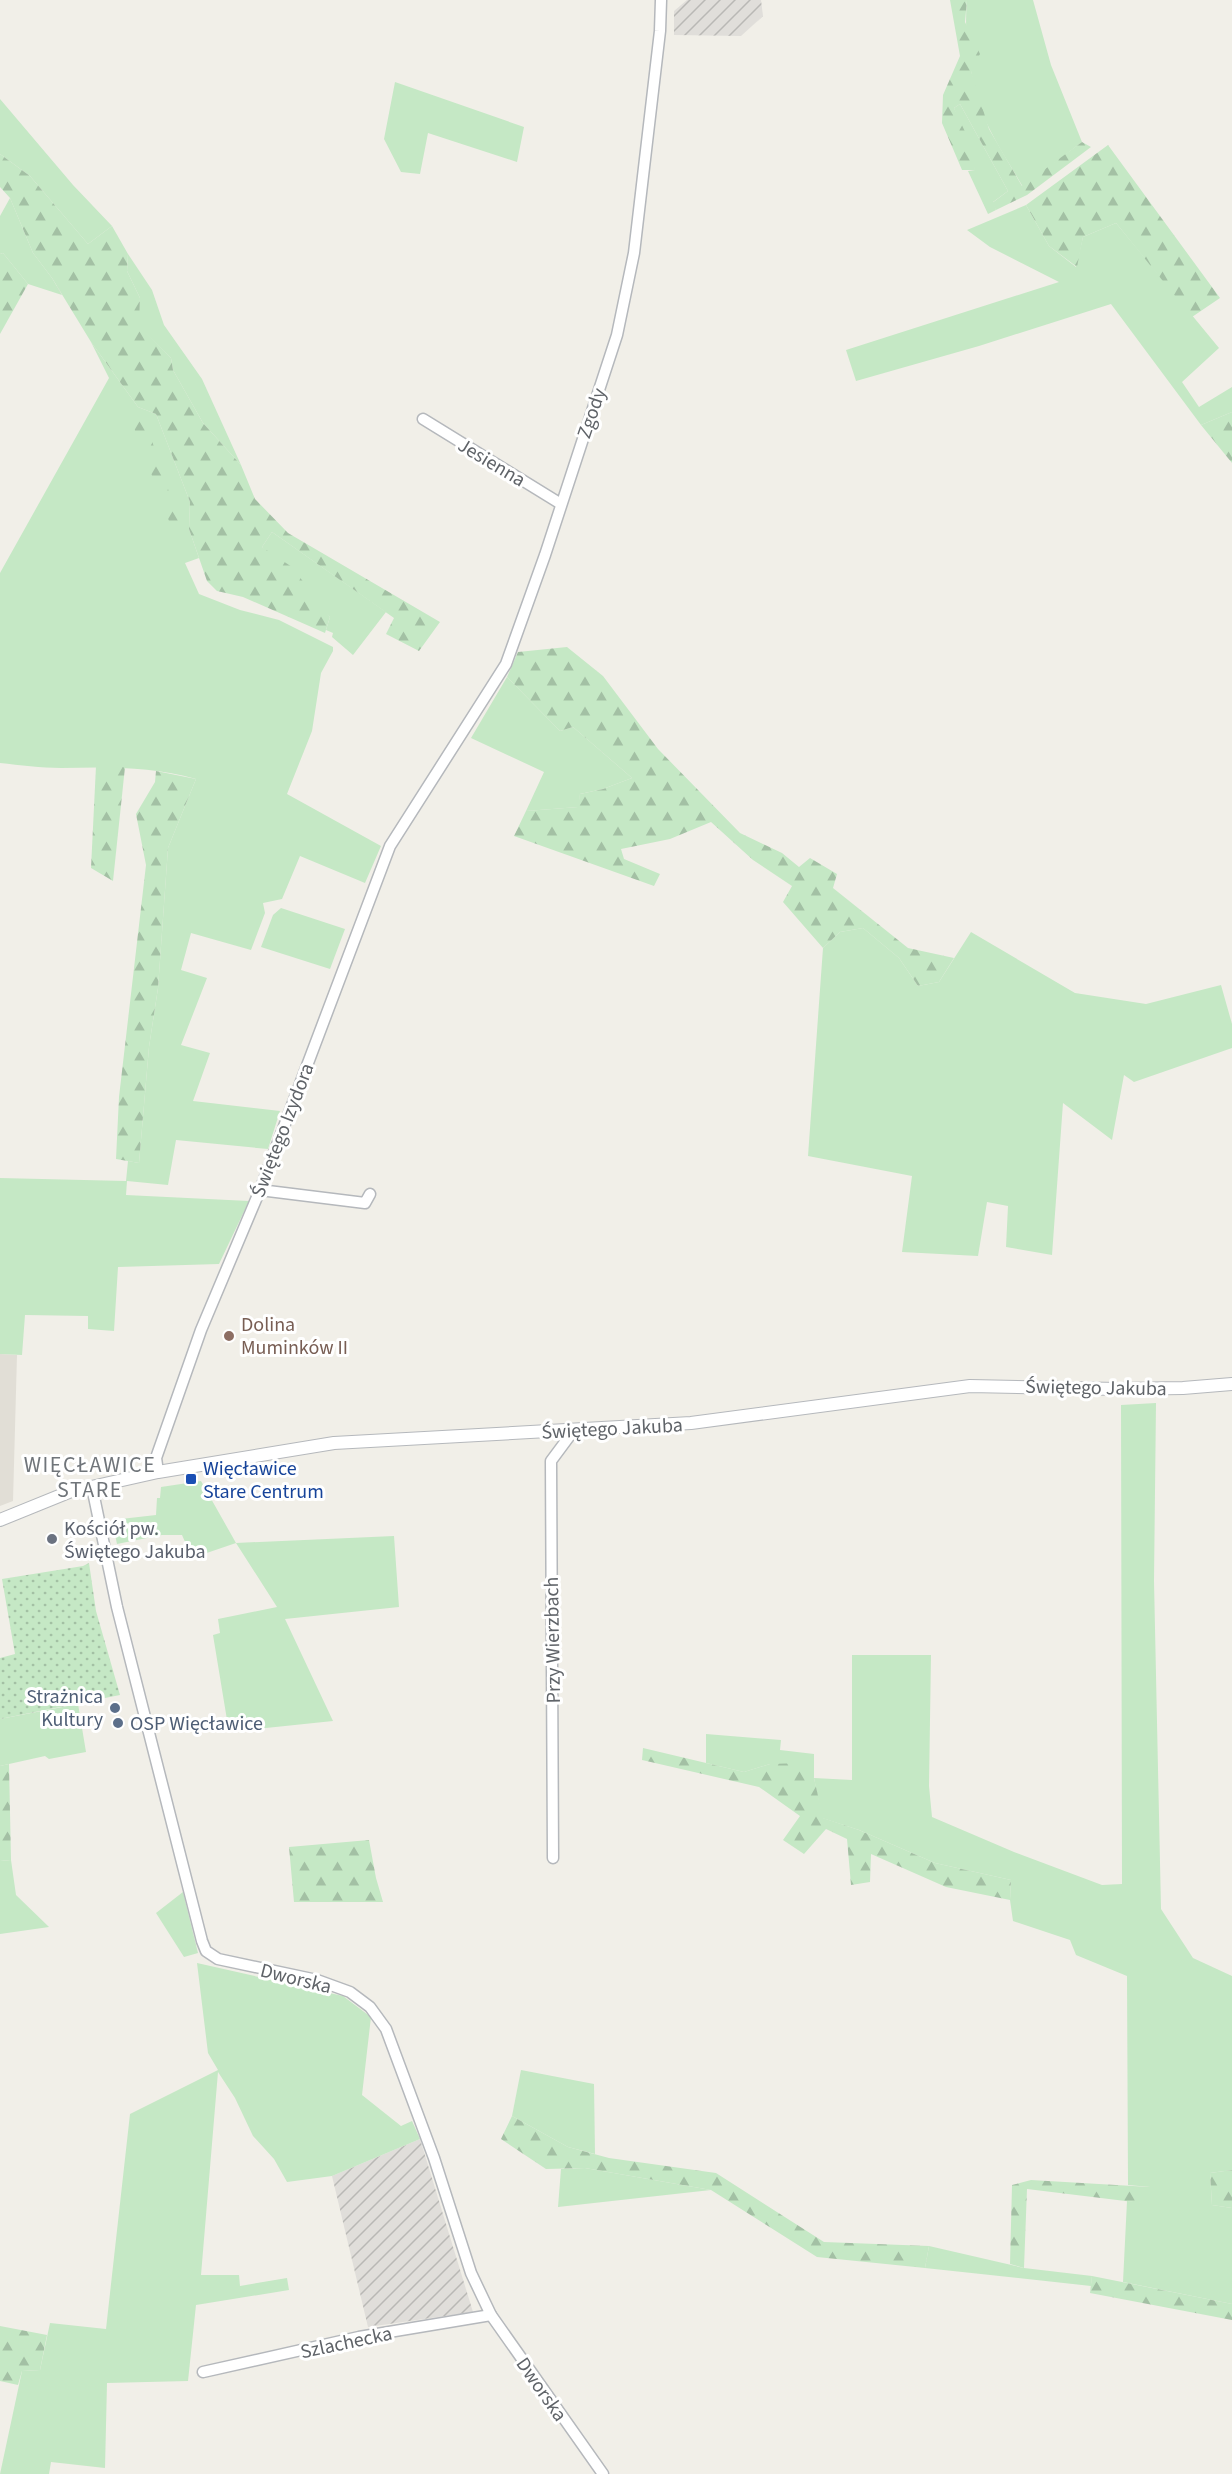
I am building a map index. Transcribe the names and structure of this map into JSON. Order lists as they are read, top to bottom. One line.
{"streets":{"street":["Zgody","Jesienna","Świętego Izydora","Świętego Jakuba","Przy Wierzbach","Dworska","Szlachecka"]},"crossings":[["Zgody","Jesienna"],["Zgody","Świętego Izydora"],["Świętego Izydora","Świętego Jakuba"],["Świętego Jakuba","Przy Wierzbach"],["Świętego Jakuba","Dworska"],["Dworska","Szlachecka"]],"districts":["WIĘCŁAWICE STARE"],"places":{"other":["Dolina Muminków II","Kościół pw. Świętego Jakuba","Strażnica Kultury","OSP Więcławice"],"transit":["Więcławice Stare Centrum"]}}
